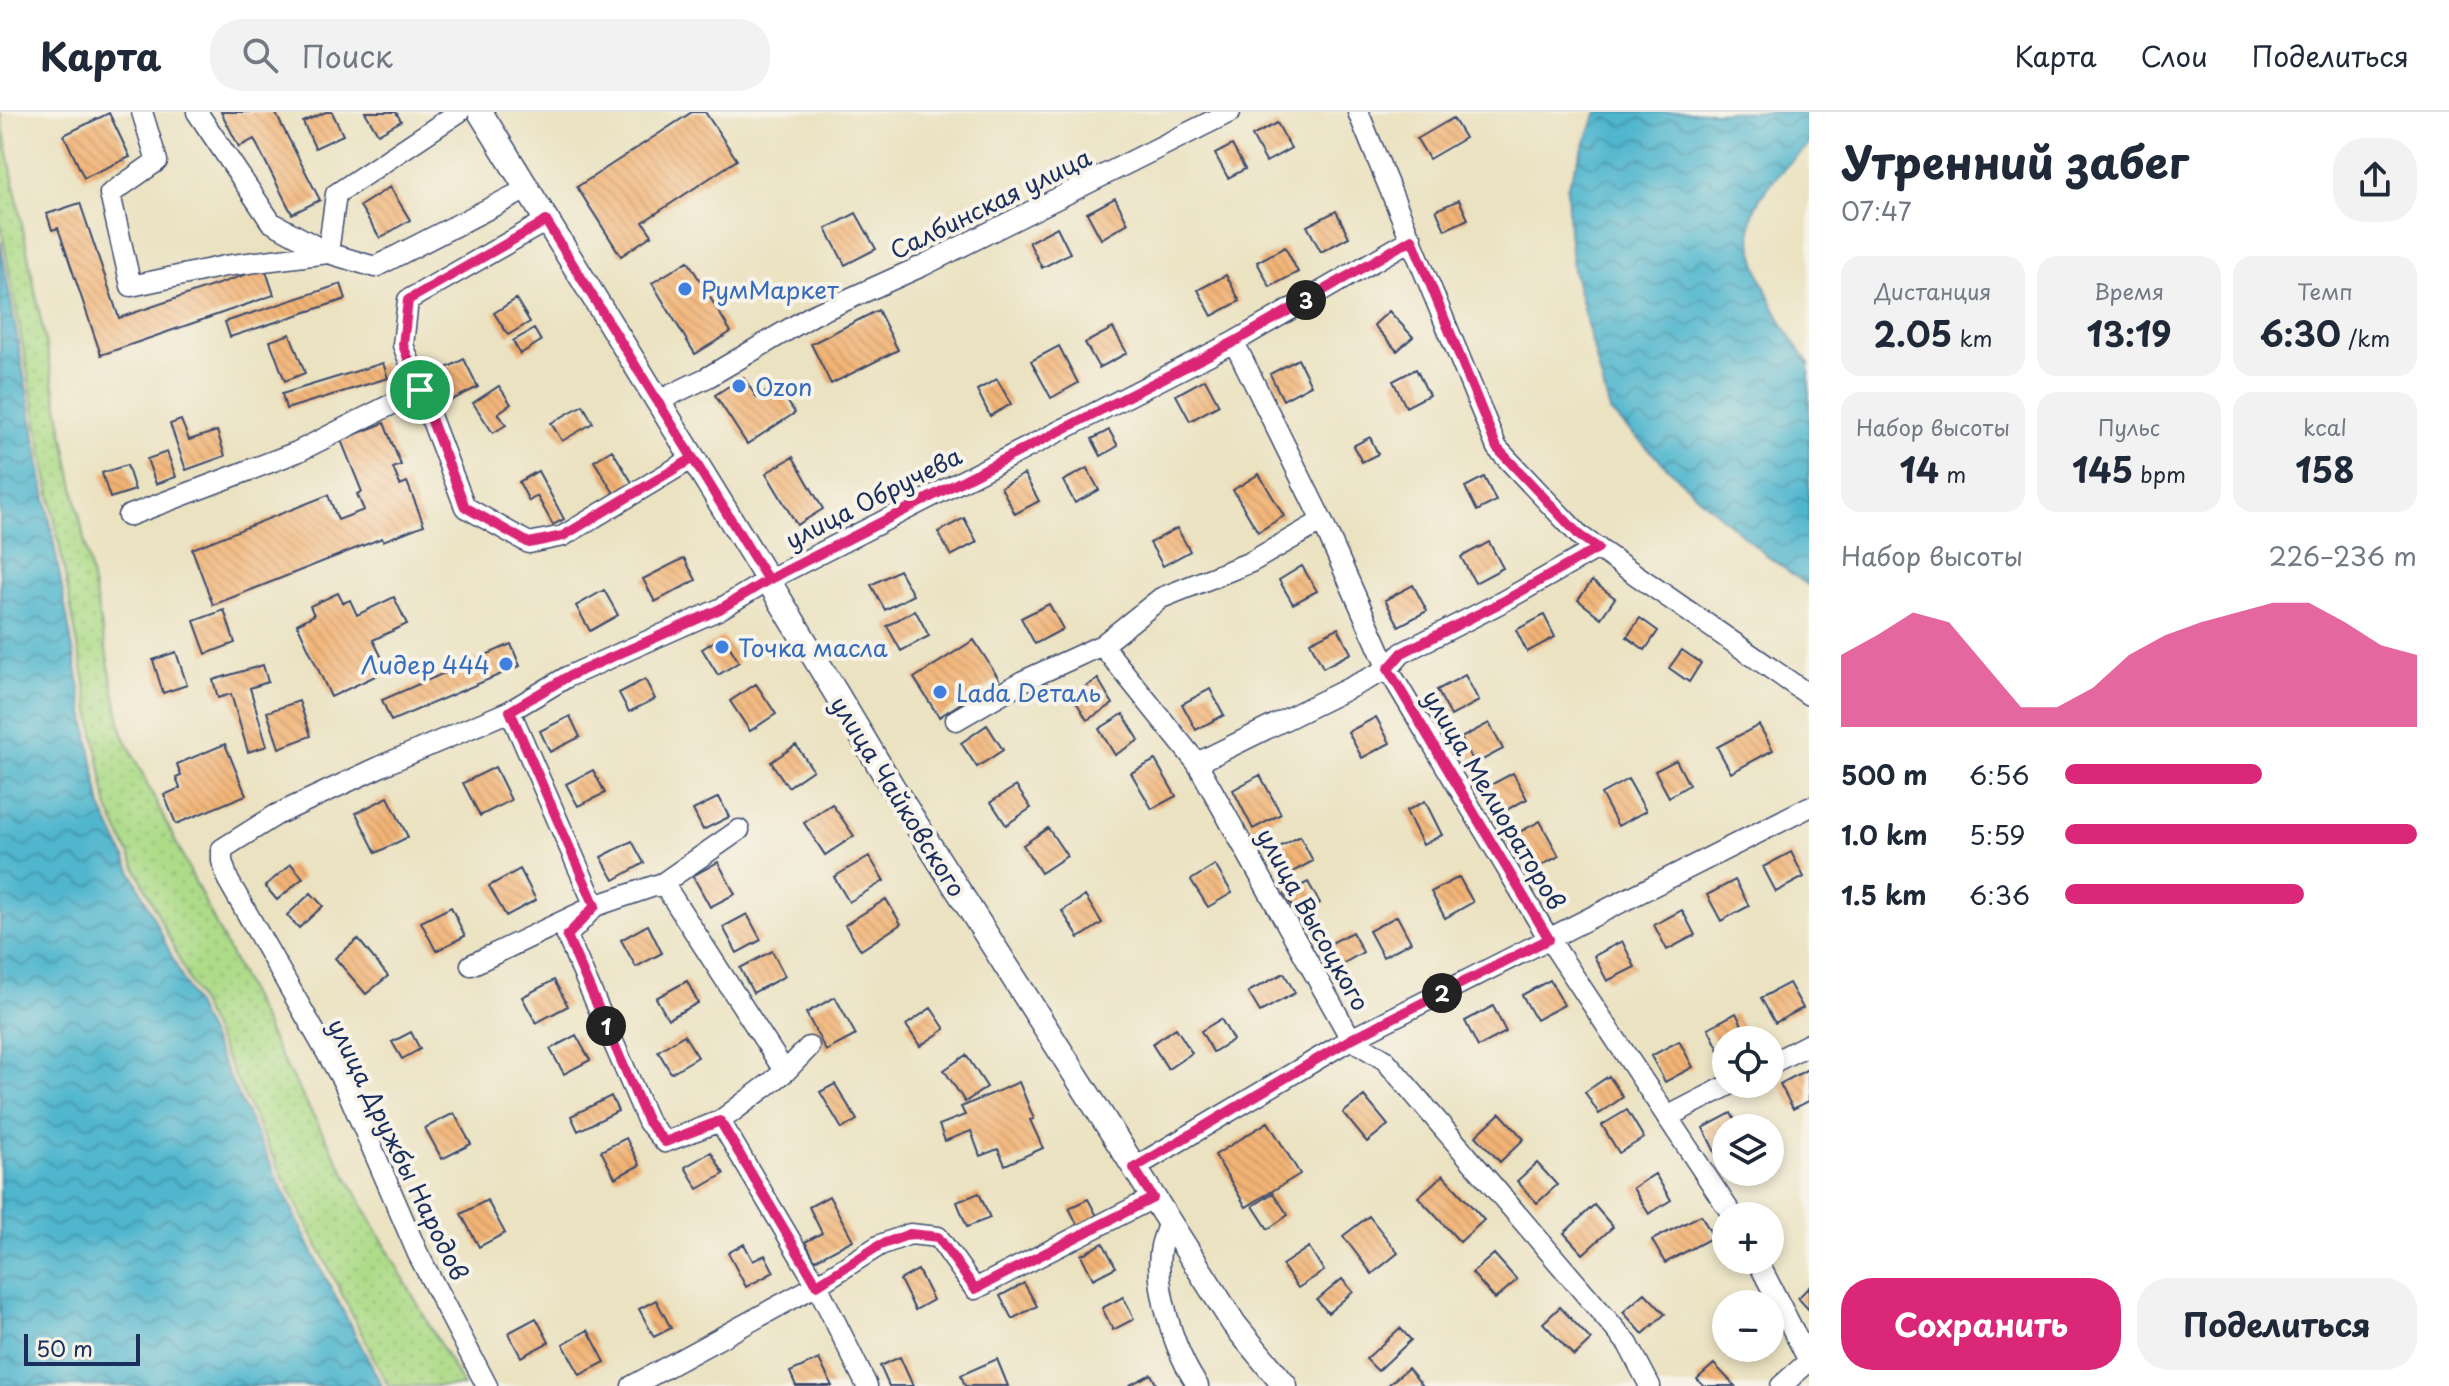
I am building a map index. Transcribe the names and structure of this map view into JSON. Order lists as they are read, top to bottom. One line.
{"streets":{"main road":["улица Чайковского"],"street":["Салбинская улица","улица Обручева","улица Мелиораторов","улица Высоцкого","улица Дружбы Народов"]},"crossings":[["Салбинская улица","улица Чайковского"],["улица Обручева","улица Чайковского"],["улица Обручева","улица Мелиораторов"],["улица Обручева","улица Дружбы Народов"]],"places":["РумМаркет","Ozon","Точка масла","Лидер 444","Lada Dеталь"],"scale_bar":"50 m","page":{"header":"Карта","search":"Поиск","nav":["Карта","Слои","Поделиться"],"heading":["Утренний забег","07:47"],"stats":[["Дистанция","2.05 km"],["Время","13:19"],["Темп","6:30 /km"],["Набор высоты","14 m"],["Пульс","145 bpm"],["kcal","158"]],"pins":["3","2","1"],"chart":["Набор высоты","226–236 m"],"list":[{"name":"500 m","note":"6:56"},{"name":"1.0 km","note":"5:59"},{"name":"1.5 km","note":"6:36"}],"map_buttons":["+","−"],"buttons":["Сохранить","Поделиться"],"scale":"50 m"}}
